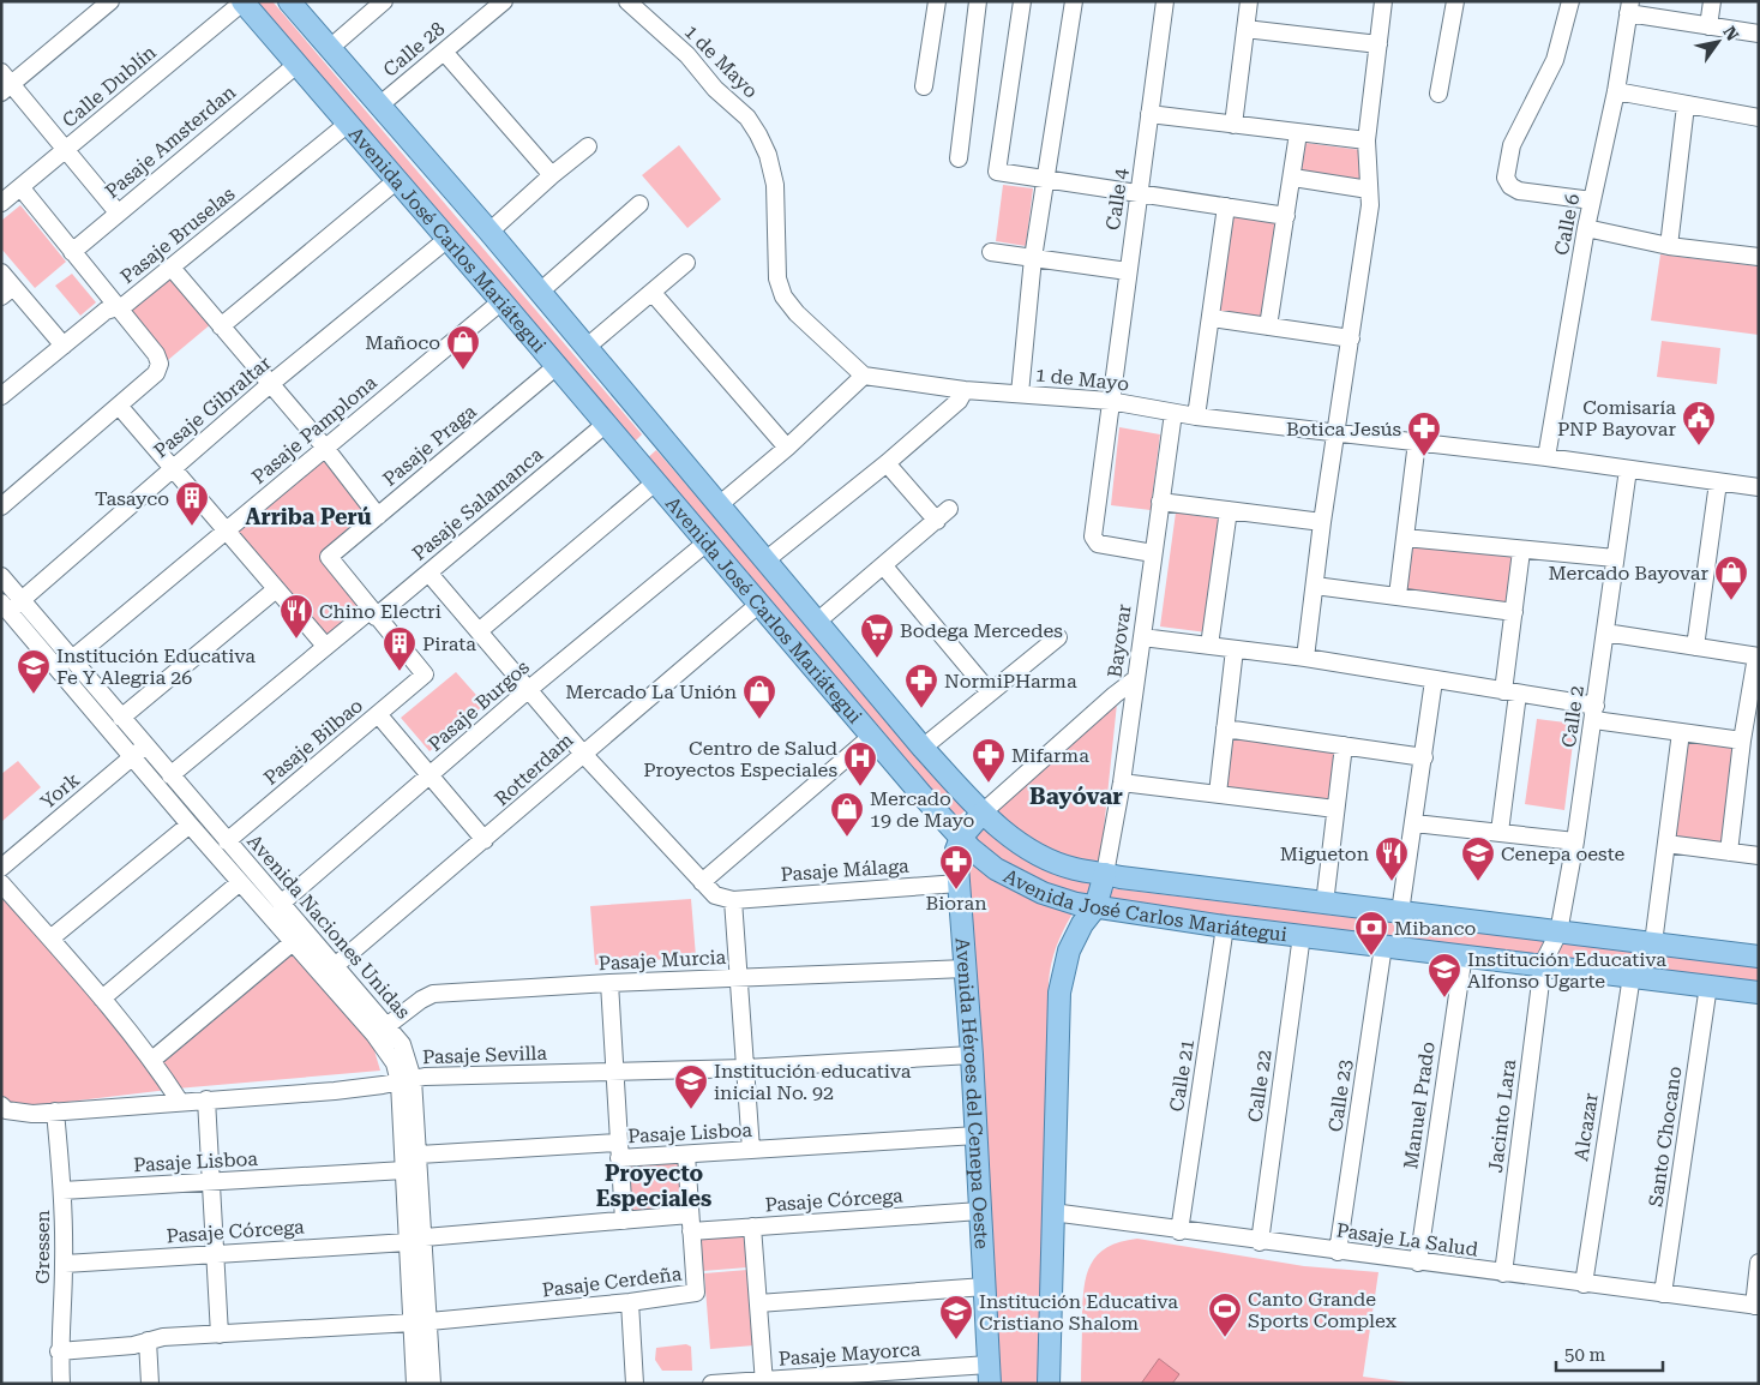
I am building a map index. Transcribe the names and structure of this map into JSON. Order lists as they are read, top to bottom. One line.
{"streets":{"main road":["Avenida José Carlos Mariátegui","Avenida Héroes del Cenepa Oeste"],"street":["Calle 28","1 de Mayo","Calle Dublín","Pasaje Amsterdan","Calle 4","Calle 6","Pasaje Bruselas","Pasaje Gibraltar","Pasaje Pamplona","Pasaje Praga","Pasaje Salamanca","Bayovar","Pasaje Burgos","Calle 2","Pasaje Bilbao","Rotterdam","York","Pasaje Málaga","Avenida Naciones Unidas","Pasaje Murcia","Pasaje Sevilla","Calle 21","Calle 22","Calle 23","Manuel Prado","Jacinto Lara","Alcazar","Pasaje Lisboa","Santo Chocano","Pasaje Córcega","Pasaje La Salud","Gressen","Pasaje Cerdeña","Pasaje Mayorca"]},"crossings":[["Calle 28","Avenida José Carlos Mariátegui"],["1 de Mayo","Calle 4"],["1 de Mayo","Calle 6"],["1 de Mayo","Bayovar"],["1 de Mayo","Calle 2"],["Calle Dublín","Avenida José Carlos Mariátegui"],["Pasaje Amsterdan","Avenida José Carlos Mariátegui"],["Calle 4","Bayovar"],["Pasaje Bruselas","Avenida José Carlos Mariátegui"],["Avenida José Carlos Mariátegui","Pasaje Gibraltar"],["Avenida José Carlos Mariátegui","Pasaje Pamplona"],["Avenida José Carlos Mariátegui","Pasaje Praga"],["Avenida José Carlos Mariátegui","Pasaje Salamanca"],["Avenida José Carlos Mariátegui","Bayovar"],["Avenida José Carlos Mariátegui","Pasaje Burgos"],["Avenida José Carlos Mariátegui","Calle 2"],["Avenida José Carlos Mariátegui","Rotterdam"],["Avenida José Carlos Mariátegui","Calle 21"],["Avenida José Carlos Mariátegui","Calle 22"],["Avenida José Carlos Mariátegui","Avenida Héroes del Cenepa Oeste"],["Avenida José Carlos Mariátegui","Calle 23"],["Avenida José Carlos Mariátegui","Manuel Prado"],["Avenida José Carlos Mariátegui","Jacinto Lara"],["Avenida José Carlos Mariátegui","Alcazar"],["Avenida José Carlos Mariátegui","Santo Chocano"],["Pasaje Gibraltar","Avenida Naciones Unidas"],["Pasaje Pamplona","Avenida Naciones Unidas"],["Pasaje Praga","Pasaje Salamanca"],["Pasaje Praga","Pasaje Bilbao"],["Pasaje Salamanca","Pasaje Bilbao"],["Pasaje Salamanca","Avenida Naciones Unidas"],["Pasaje Burgos","Avenida Naciones Unidas"],["Calle 2","Jacinto Lara"],["Pasaje Bilbao","Avenida Naciones Unidas"],["Rotterdam","Avenida Naciones Unidas"],["York","Avenida Naciones Unidas"],["Pasaje Málaga","Avenida Héroes del Cenepa Oeste"],["Avenida Naciones Unidas","Pasaje Murcia"],["Avenida Naciones Unidas","Pasaje Sevilla"],["Avenida Naciones Unidas","Pasaje Lisboa"],["Avenida Naciones Unidas","Pasaje Córcega"],["Avenida Naciones Unidas","Pasaje Cerdeña"],["Pasaje Murcia","Avenida Héroes del Cenepa Oeste"],["Pasaje Sevilla","Avenida Héroes del Cenepa Oeste"],["Pasaje Sevilla","Gressen"],["Calle 21","Pasaje La Salud"],["Calle 22","Pasaje La Salud"],["Avenida Héroes del Cenepa Oeste","Pasaje Lisboa"],["Avenida Héroes del Cenepa Oeste","Pasaje Córcega"],["Avenida Héroes del Cenepa Oeste","Pasaje Mayorca"],["Calle 23","Pasaje La Salud"],["Manuel Prado","Pasaje La Salud"],["Jacinto Lara","Pasaje La Salud"],["Alcazar","Pasaje La Salud"],["Pasaje Lisboa","Gressen"],["Pasaje Lisboa","Pasaje Cerdeña"],["Santo Chocano","Pasaje La Salud"],["Pasaje Córcega","Gressen"],["Pasaje Córcega","Pasaje Cerdeña"],["Gressen","Pasaje Cerdeña"]],"districts":["Arriba Perú","Bayóvar","Proyecto Especiales"],"places":{"shop":["Mañoco","Mercado Bayovar","Mercado La Unión","Mercado 19 de Mayo"],"public building":["Comisaría PNP Bayovar"],"pharmacy":["Botica Jesús","NormiPHarma","Mifarma","Bioran"],"building":["Tasayco","Pirata"],"restaurant":["Chino Electri","Migueton"],"supermarket":["Bodega Mercedes"],"school or university":["Institución Educativa Fe Y Alegria 26","Cenepa oeste","Institución Educativa Alfonso Ugarte","Institución educativa inicial No. 92","Institución Educativa Cristiano Shalom"],"hospital":["Centro de Salud Proyectos Especiales"],"bank":["Mibanco"],"sports":["Canto Grande Sports Complex"]},"scale_bar":"50 m","north":"top right"}
